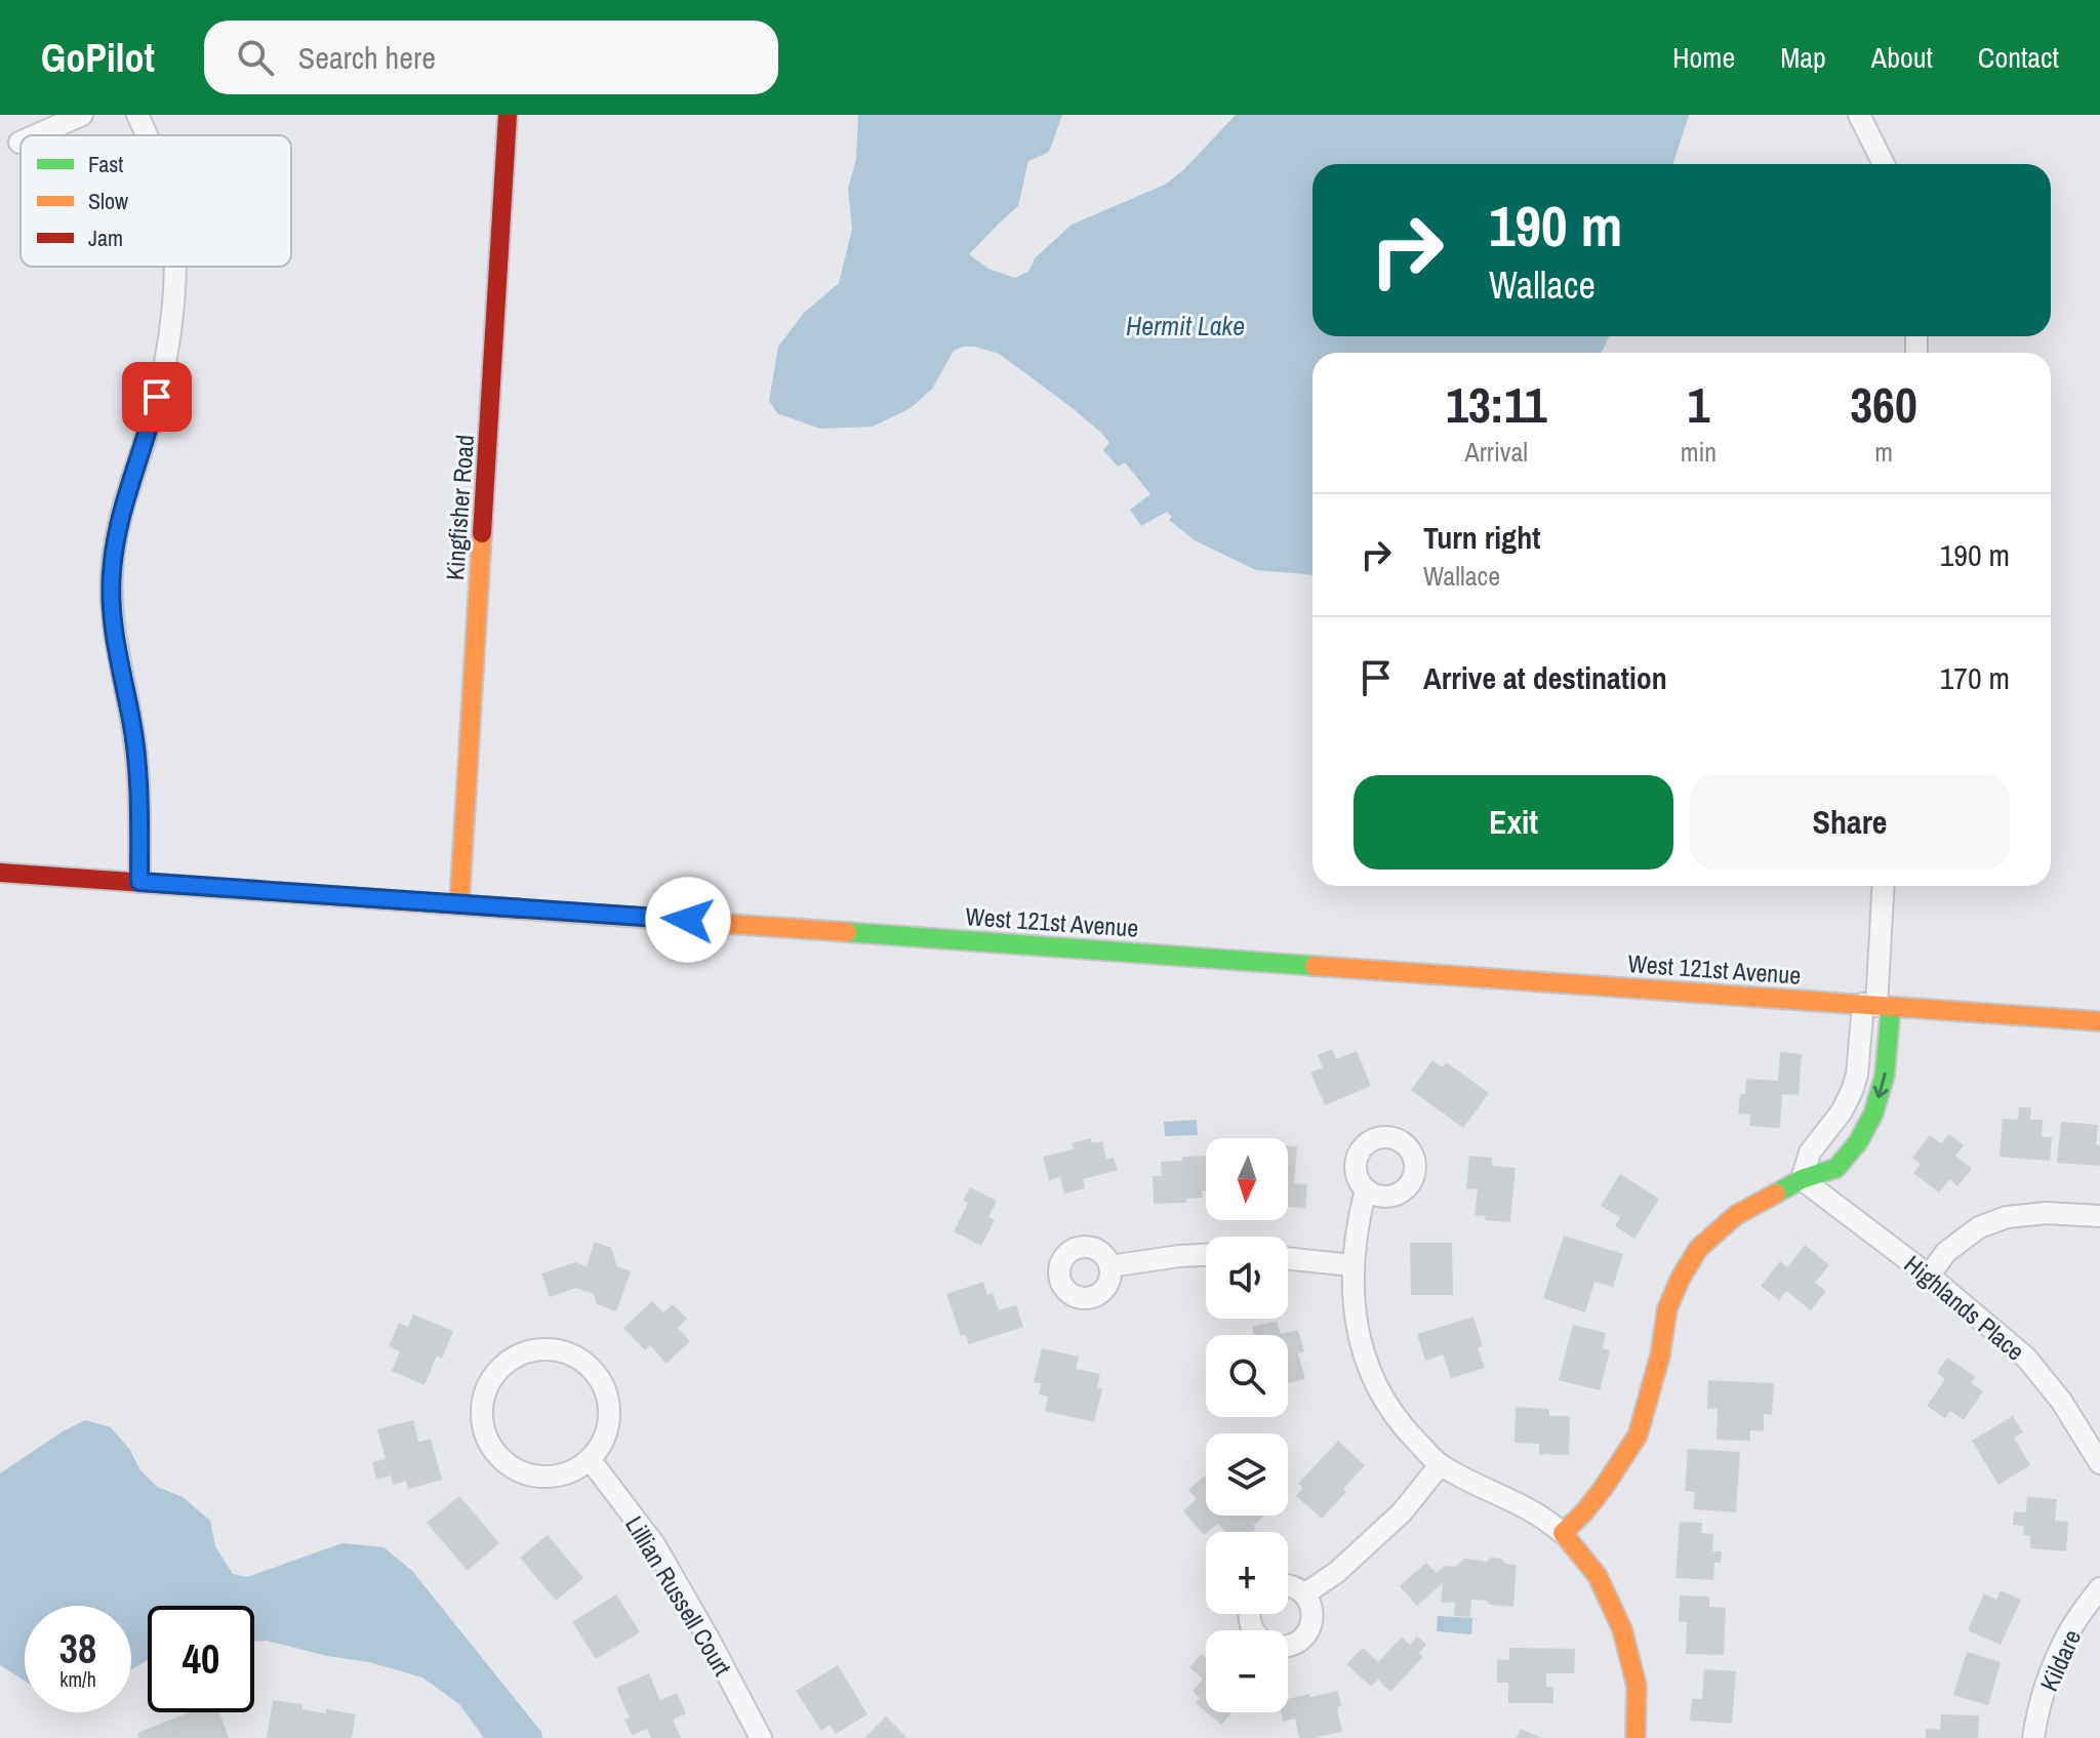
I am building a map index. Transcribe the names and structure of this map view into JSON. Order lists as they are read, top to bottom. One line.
{"streets":{"street":["Kingfisher Road","West 121st Avenue","Highlands Place","Lillian Russell Court","Kildare"]},"crossings":[["Kingfisher Road","West 121st Avenue"]],"water":["Hermit Lake"],"legend":["Fast","Slow","Jam"],"north":"bottom","page":{"header":"GoPilot","search":"Search here","nav":["Home","Map","About","Contact"],"turn":["190 m","Wallace"],"eta":["13:11","Arrival","1","min","360","m"],"list":[{"name":"Turn right","note":"Wallace","value":"190 m"},{"name":"Arrive at destination","value":"170 m"}],"buttons":["Exit","Share"],"map_buttons":["+","−"],"speed":"38 km/h","limit":"40"}}
